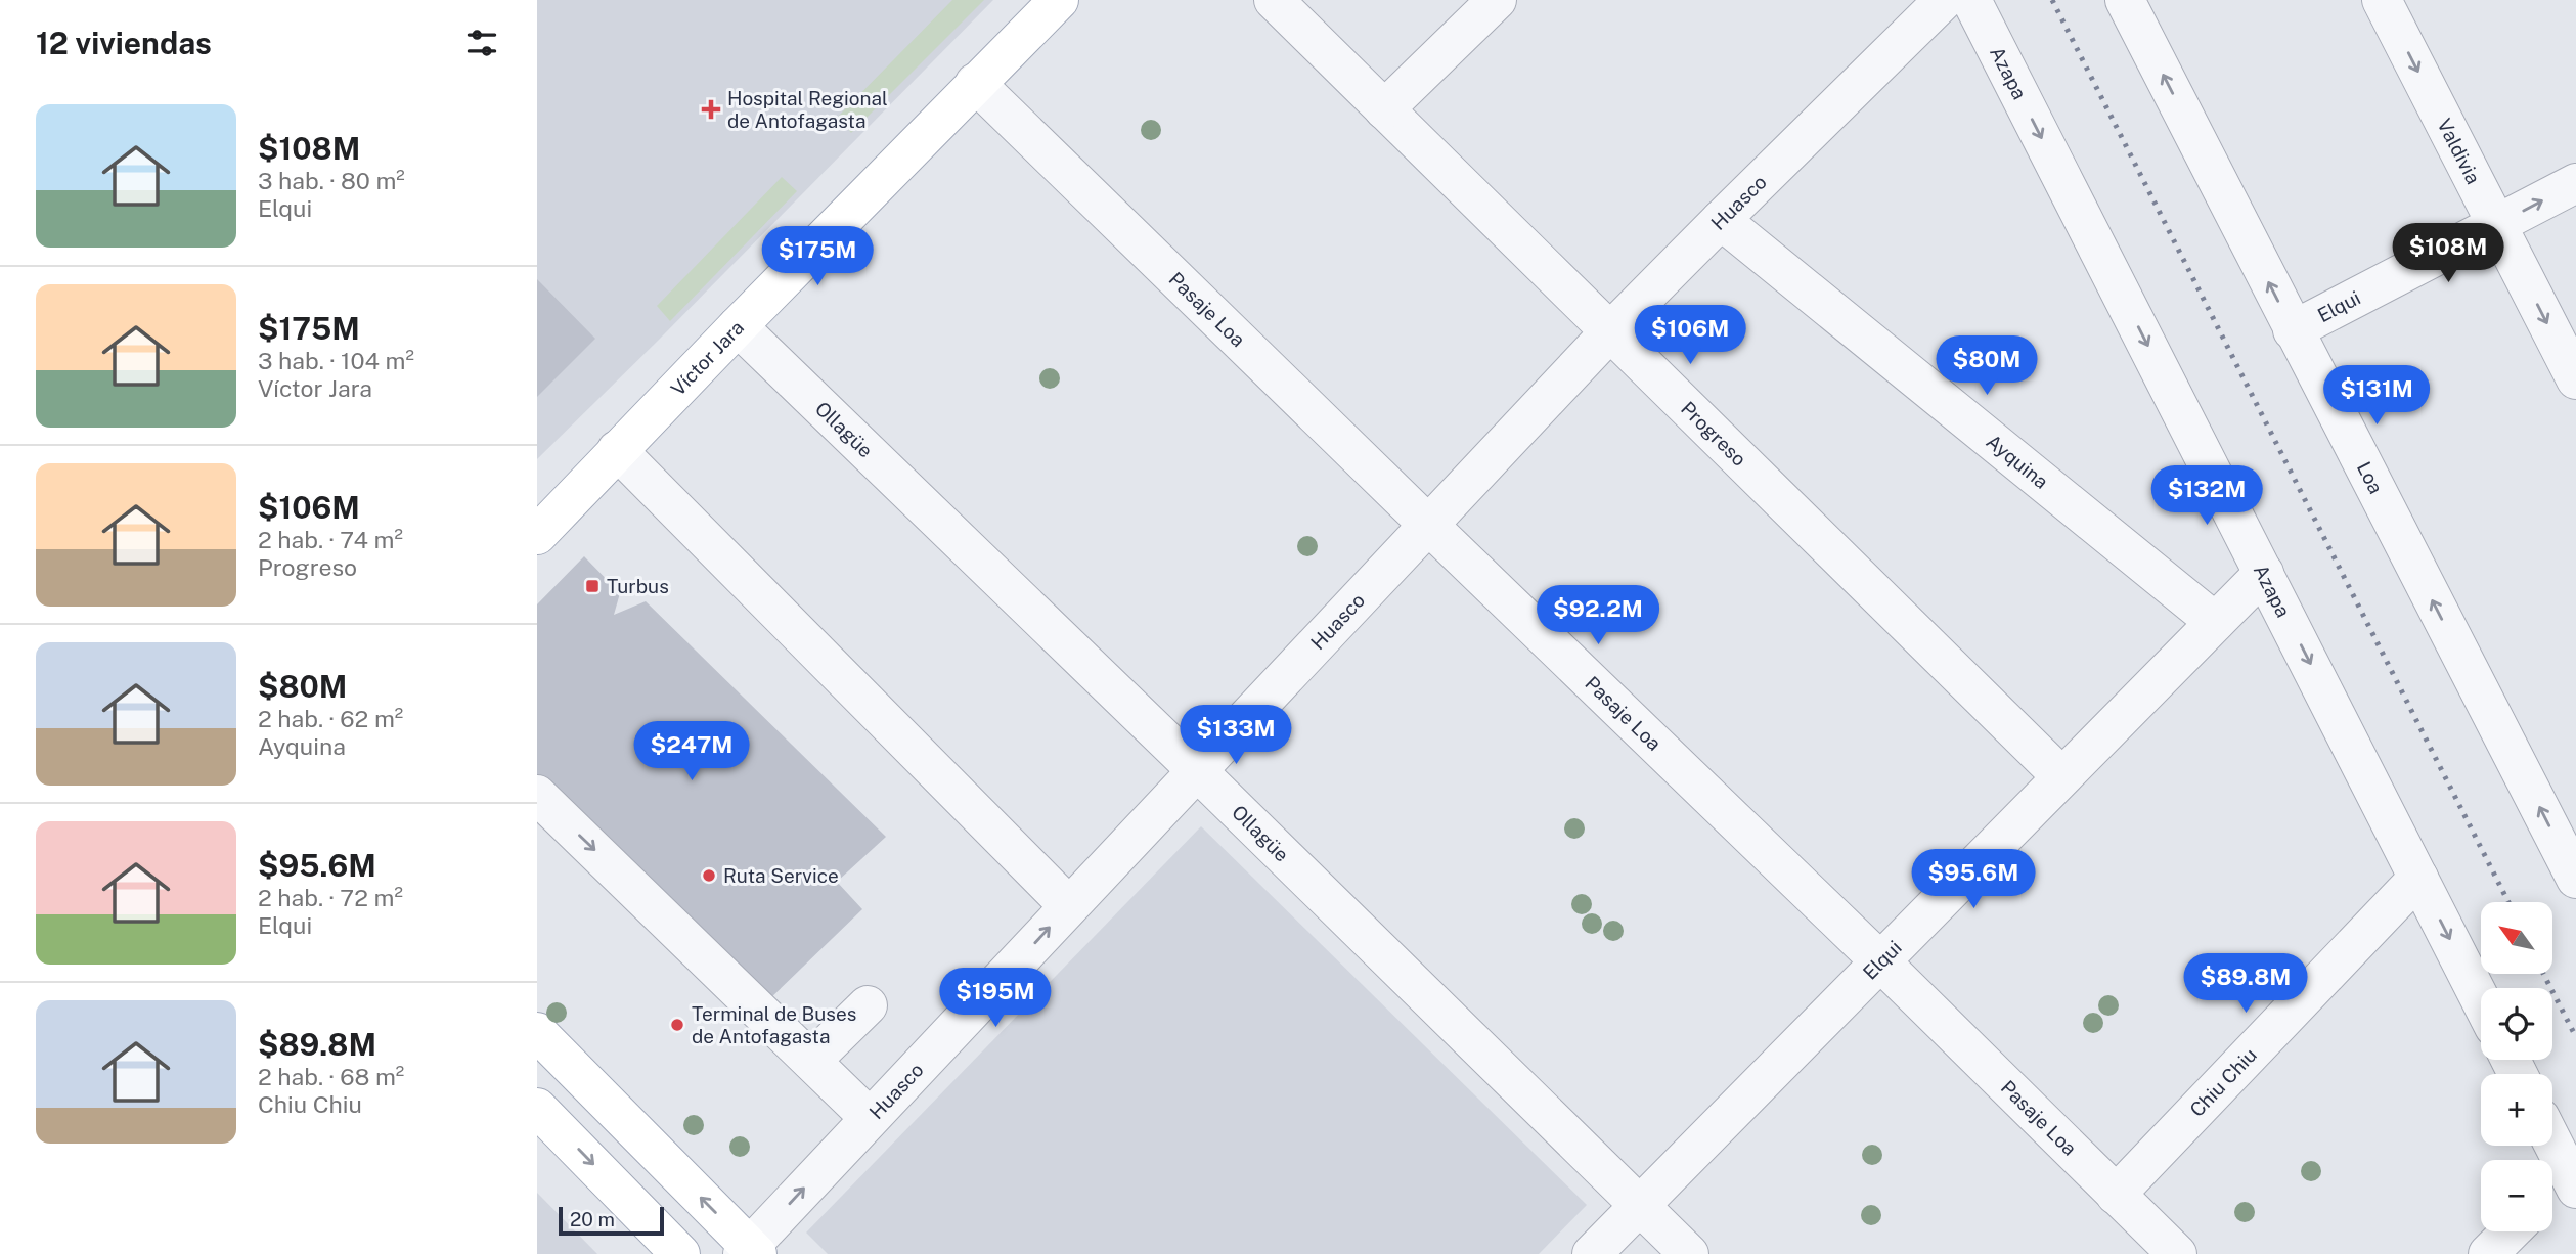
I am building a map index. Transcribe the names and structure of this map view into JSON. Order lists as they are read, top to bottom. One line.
{"streets":{"main road":["Víctor Jara"],"street":["Azapa","Valdivia","Huasco","Elqui","Pasaje Loa","Ollagüe","Progreso","Ayquina","Loa","Chiu Chiu"]},"crossings":[["Azapa","Elqui"],["Azapa","Chiu Chiu"],["Valdivia","Elqui"],["Huasco","Pasaje Loa"],["Huasco","Ollagüe"],["Huasco","Progreso"],["Huasco","Ayquina"],["Elqui","Pasaje Loa"],["Elqui","Ollagüe"],["Elqui","Progreso"],["Elqui","Ayquina"],["Elqui","Loa"],["Pasaje Loa","Víctor Jara"],["Pasaje Loa","Chiu Chiu"],["Víctor Jara","Ollagüe"]],"one_way":["Azapa","Valdivia","Loa"],"places":{"health":["Hospital Regional de Antofagasta"],"transit":["Turbus"],"other":["Ruta Service","Terminal de Buses de Antofagasta"]},"scale_bar":"20 m","north":"top left","page":{"heading":"12 viviendas","list":[{"name":"$108M","note":"3 hab. · 80 m² · Elqui"},{"name":"$175M","note":"3 hab. · 104 m² · Víctor Jara"},{"name":"$106M","note":"2 hab. · 74 m² · Progreso"},{"name":"$80M","note":"2 hab. · 62 m² · Ayquina"},{"name":"$95.6M","note":"2 hab. · 72 m² · Elqui"},{"name":"$89.8M","note":"2 hab. · 68 m² · Chiu Chiu"}],"price":["$108M","$175M","$106M","$80M","$131M","$132M","$92.2M","$133M","$247M","$95.6M","$89.8M","$195M"],"map_buttons":["+","−"],"scale":"20 m"}}
